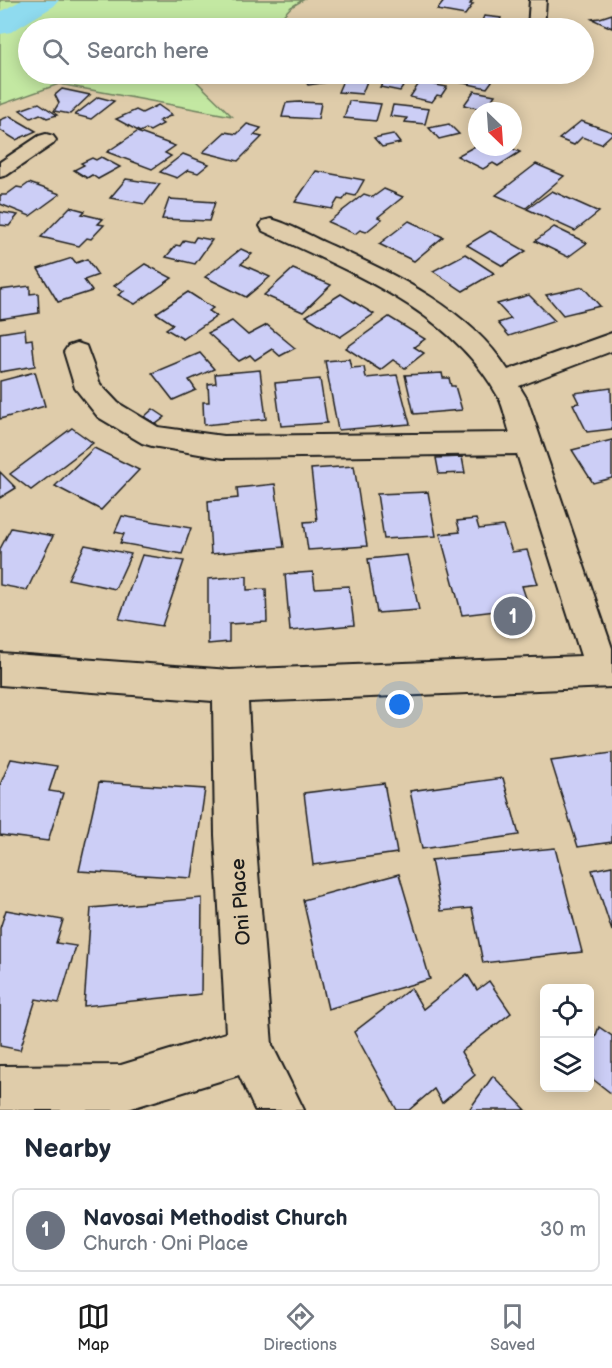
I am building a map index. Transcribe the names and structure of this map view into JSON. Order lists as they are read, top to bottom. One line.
{"streets":{"street":["Oni Place"]},"north":"bottom right","page":{"search":"Search here","pins":"1","heading":"Nearby","list":[{"mark":"1","name":"Navosai Methodist Church","note":"Church · Oni Place","value":"30 m"}],"nav":["Map","Directions","Saved"]}}
